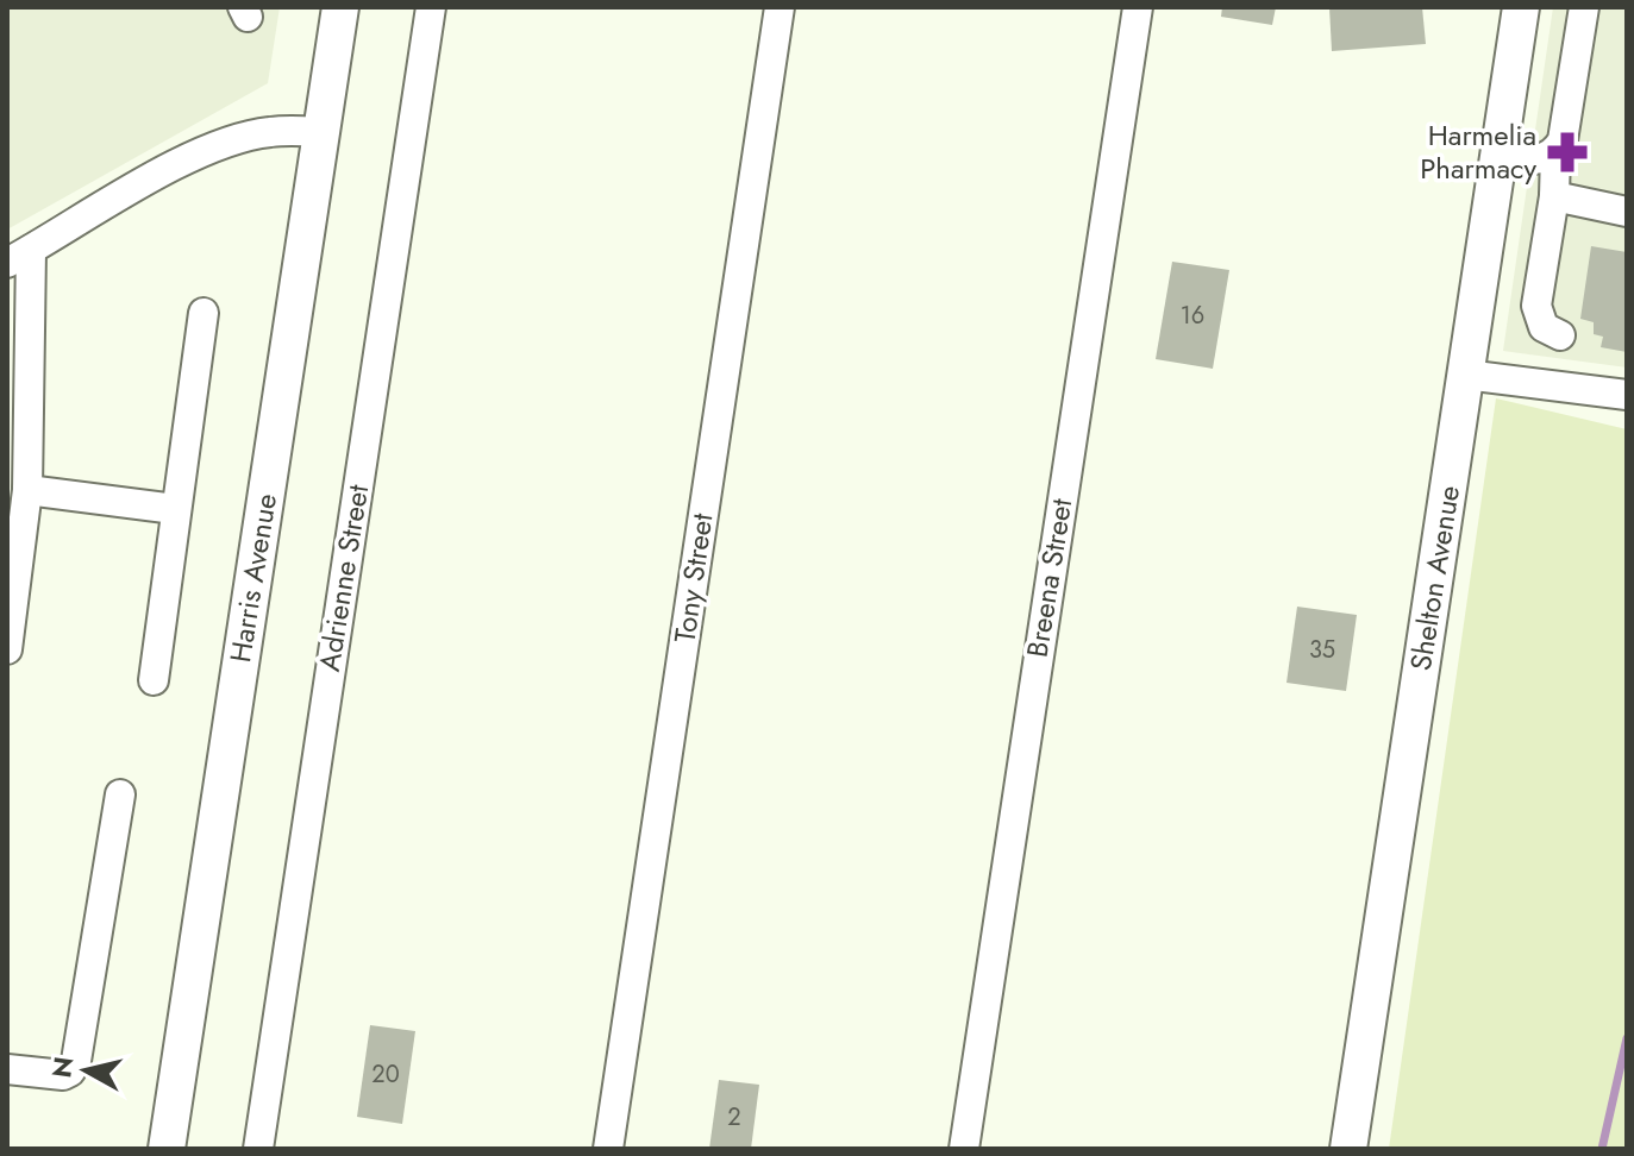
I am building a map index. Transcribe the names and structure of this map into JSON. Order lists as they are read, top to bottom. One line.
{"streets":{"main road":["Harris Avenue","Shelton Avenue"],"street":["Adrienne Street","Tony Street","Breena Street"]},"places":{"pharmacy":["Harmelia Pharmacy"]},"house_numbers":["16","35","20","2"],"north":"left"}
